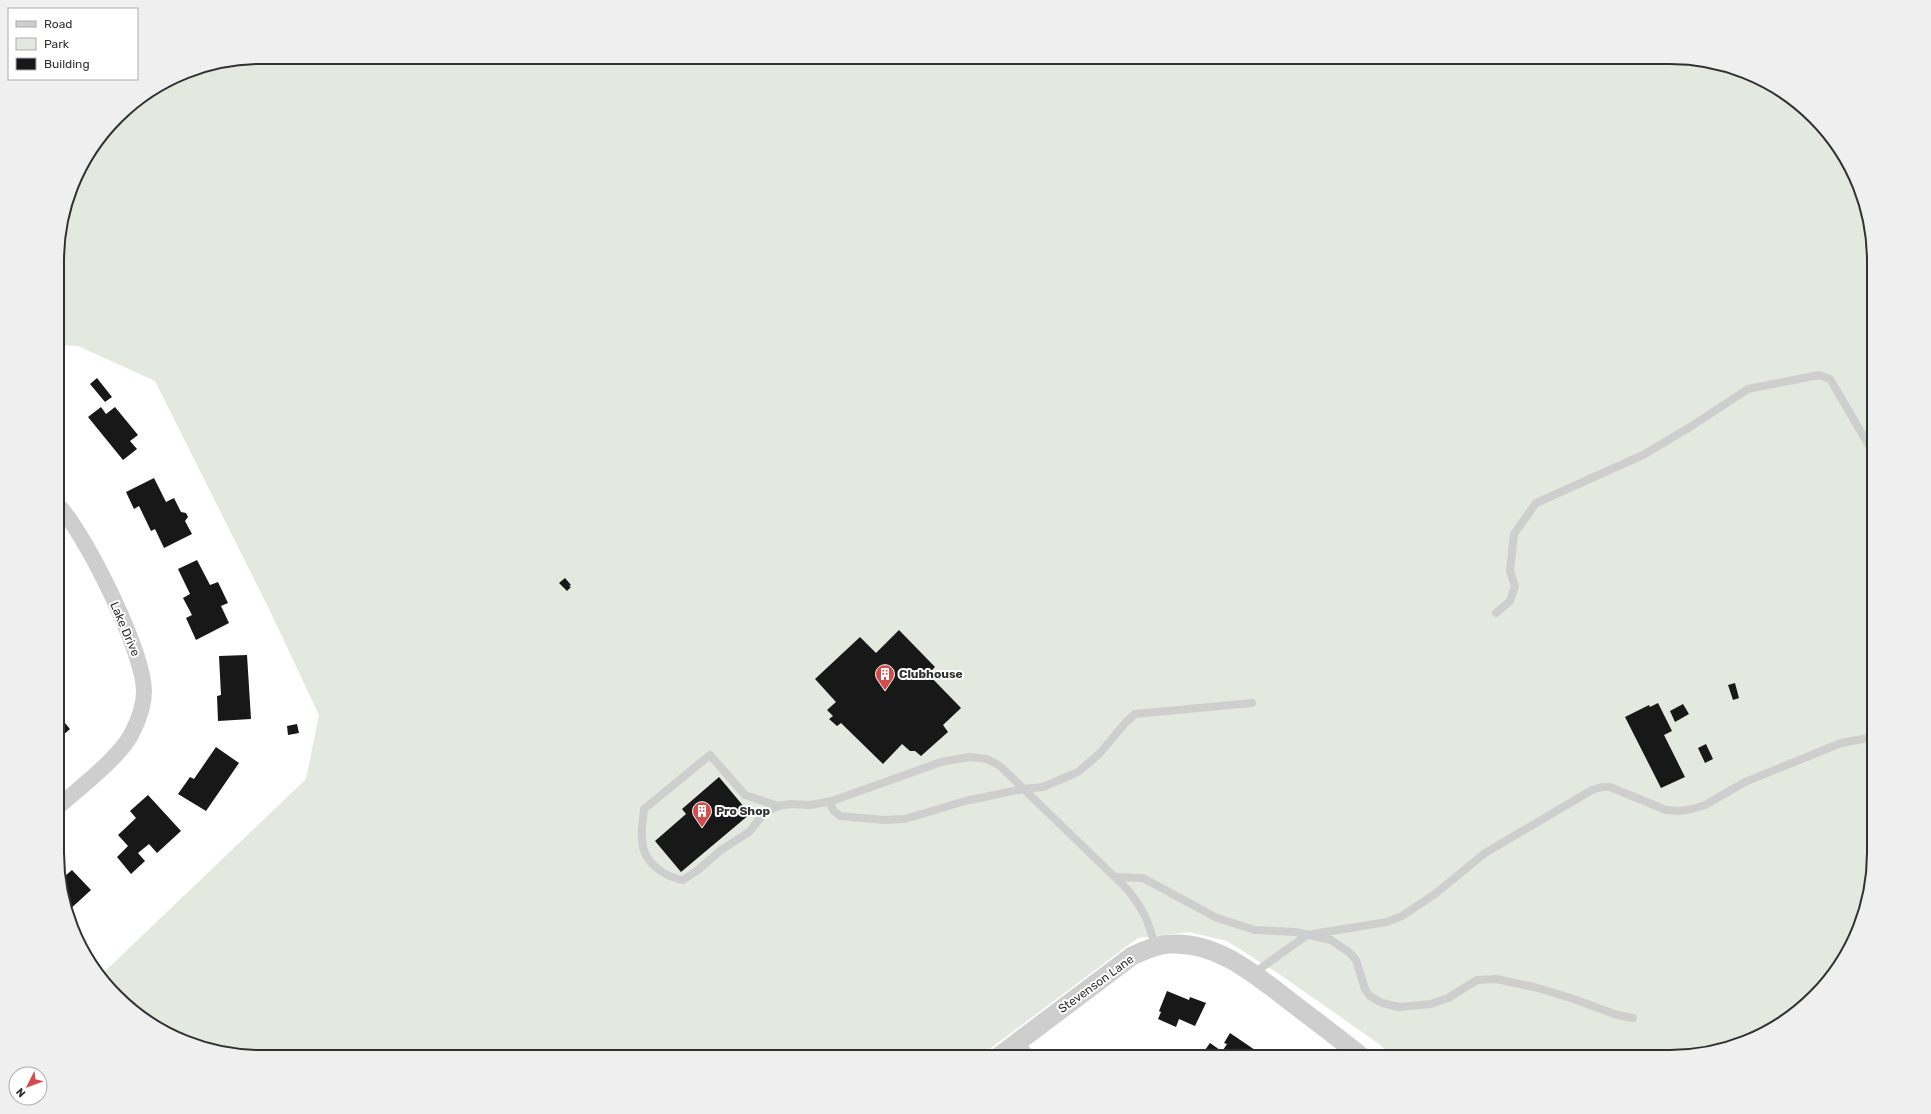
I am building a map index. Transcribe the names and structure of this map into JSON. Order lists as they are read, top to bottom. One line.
{"streets":{"street":["Lake Drive","Stevenson Lane"]},"places":{"building":["Clubhouse","Pro Shop"]},"legend":["Road","Park","Building"],"north":"bottom left"}
